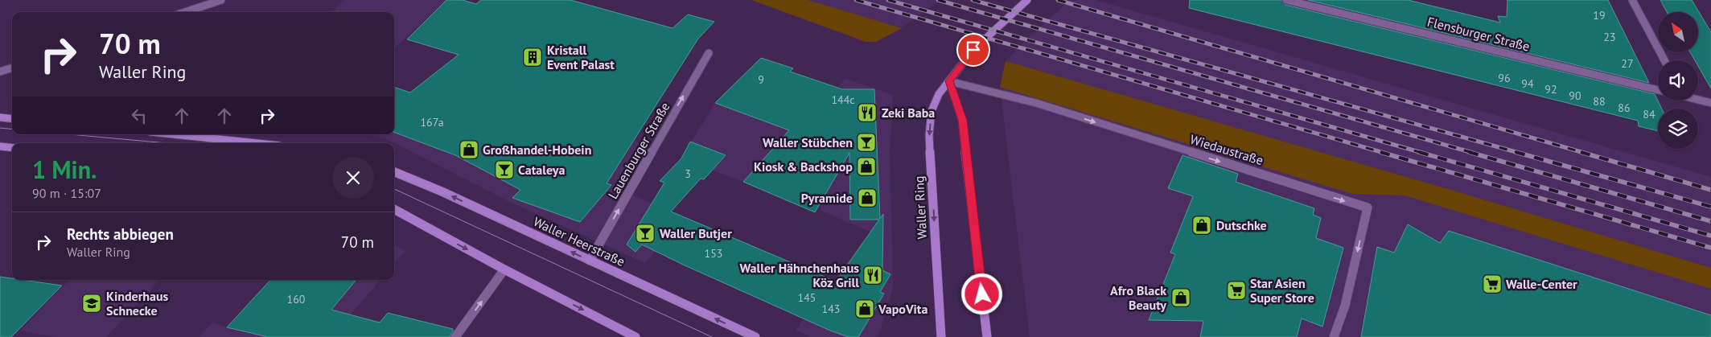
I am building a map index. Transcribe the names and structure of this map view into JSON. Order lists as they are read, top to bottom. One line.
{"streets":{"main road":["Waller Ring","Waller Heerstraße"],"street":["Flensburger Straße","Wiedaustraße","Lauenburger Straße"]},"crossings":[["Wiedaustraße","Waller Ring"],["Lauenburger Straße","Waller Heerstraße"]],"one_way":["Wiedaustraße","Lauenburger Straße"],"places":{"building":["Kristall Event Palast"],"restaurant":["Zeki Baba","Waller Hähnchenhaus Köz Grill"],"bar":["Waller Stübchen","Cataleya","Waller Butjer"],"shop":["Großhandel-Hobein","Kiosk & Backshop","Pyramide","Dutschke","Afro Black Beauty","VapoVita"],"supermarket":["Walle-Center","Star Asien Super Store"],"school or university":["Kinderhaus Schnecke"]},"house_numbers":["19","23","27","96","9","94","92","90","144c","88","86","84","167a","3","153","145","160","143"],"north":"top left","page":{"turn":["70 m","Waller Ring"],"heading":["1 Min.","90 m · 15:07"],"list":[{"name":"Rechts abbiegen","note":"Waller Ring","value":"70 m"}]}}
